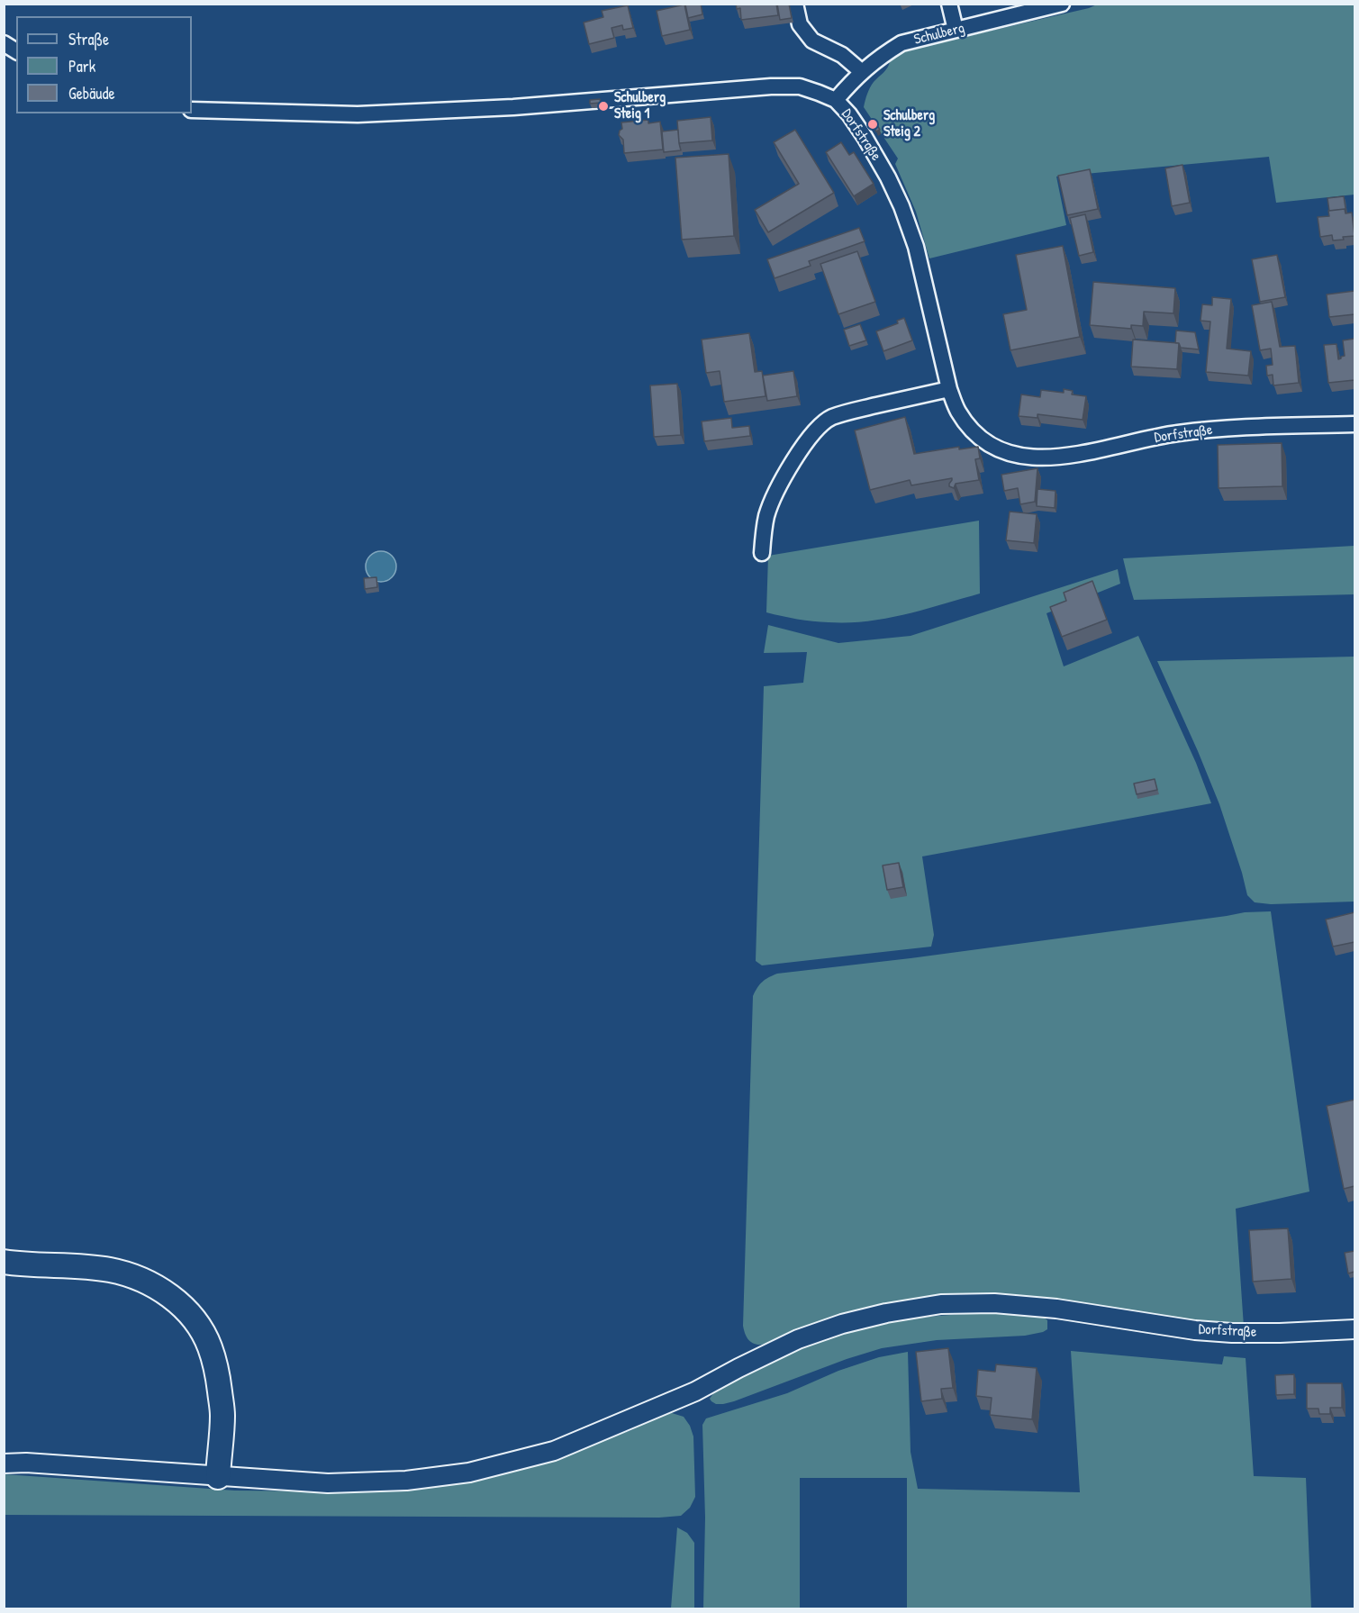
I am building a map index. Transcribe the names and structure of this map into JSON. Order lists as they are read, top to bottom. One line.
{"streets":{"street":["Schulberg","Dorfstraße"]},"crossings":[["Schulberg","Dorfstraße"]],"places":["Schulberg Steig 1","Schulberg Steig 2"],"legend":["Straße","Park","Gebäude"]}
